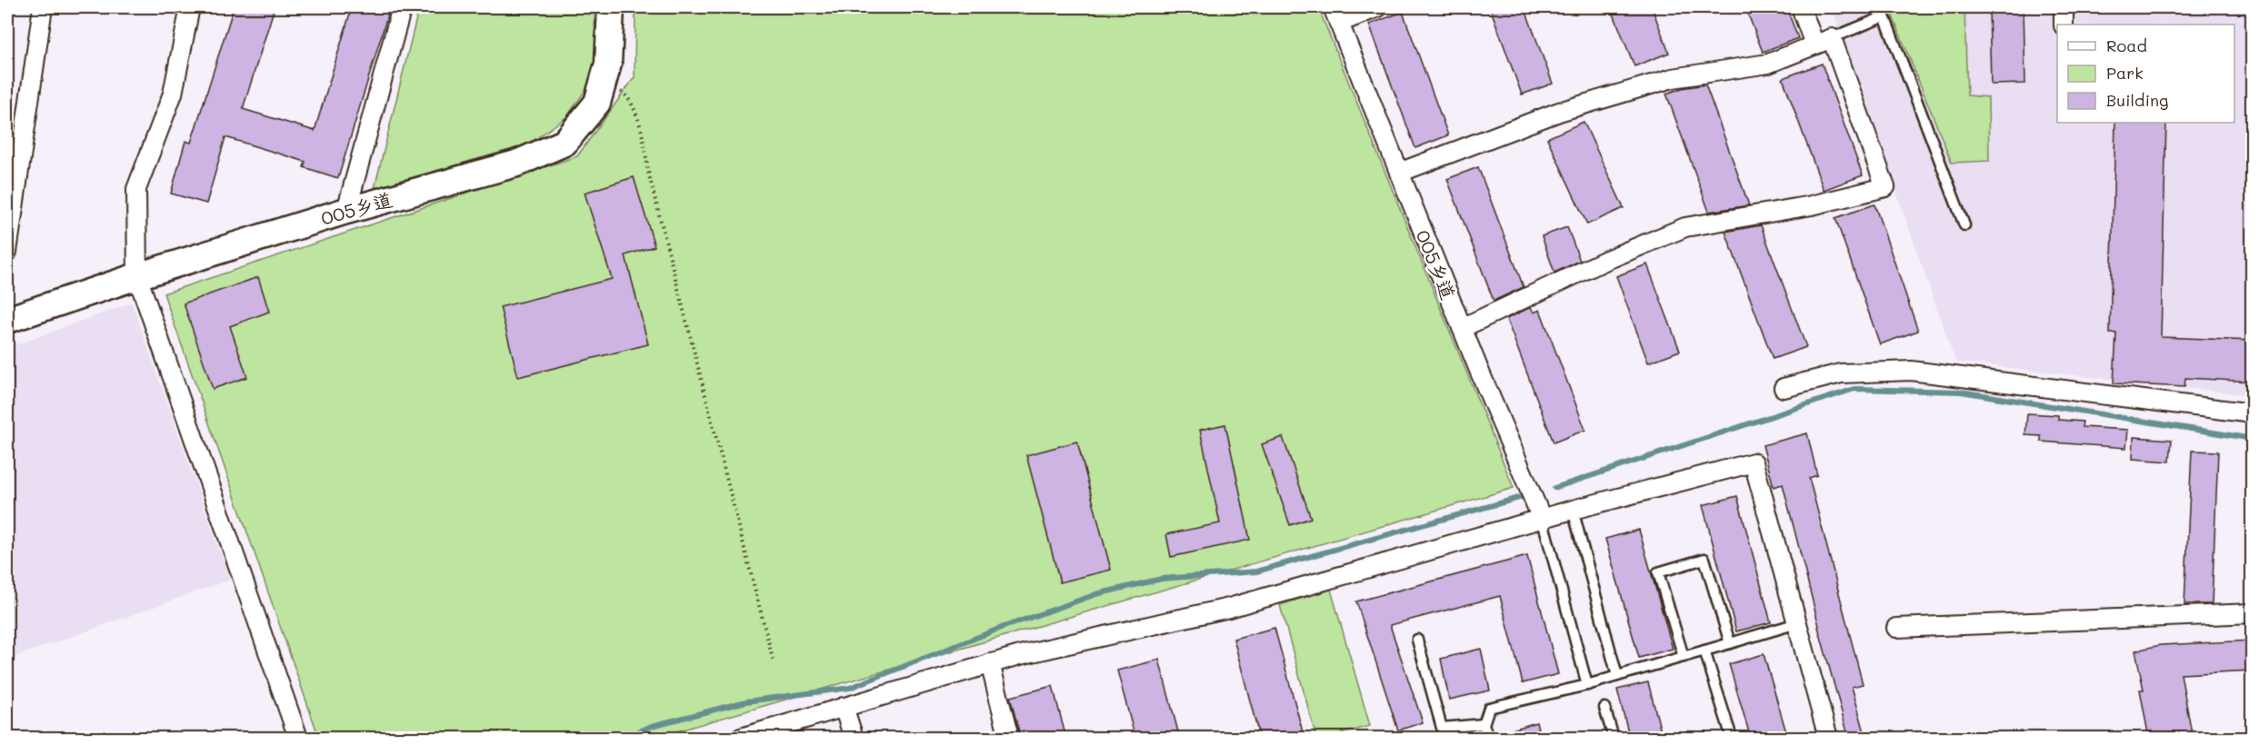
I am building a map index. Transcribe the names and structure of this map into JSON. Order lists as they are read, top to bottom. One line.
{"streets":{"street":["005乡道"]},"legend":["Road","Park","Building"]}
